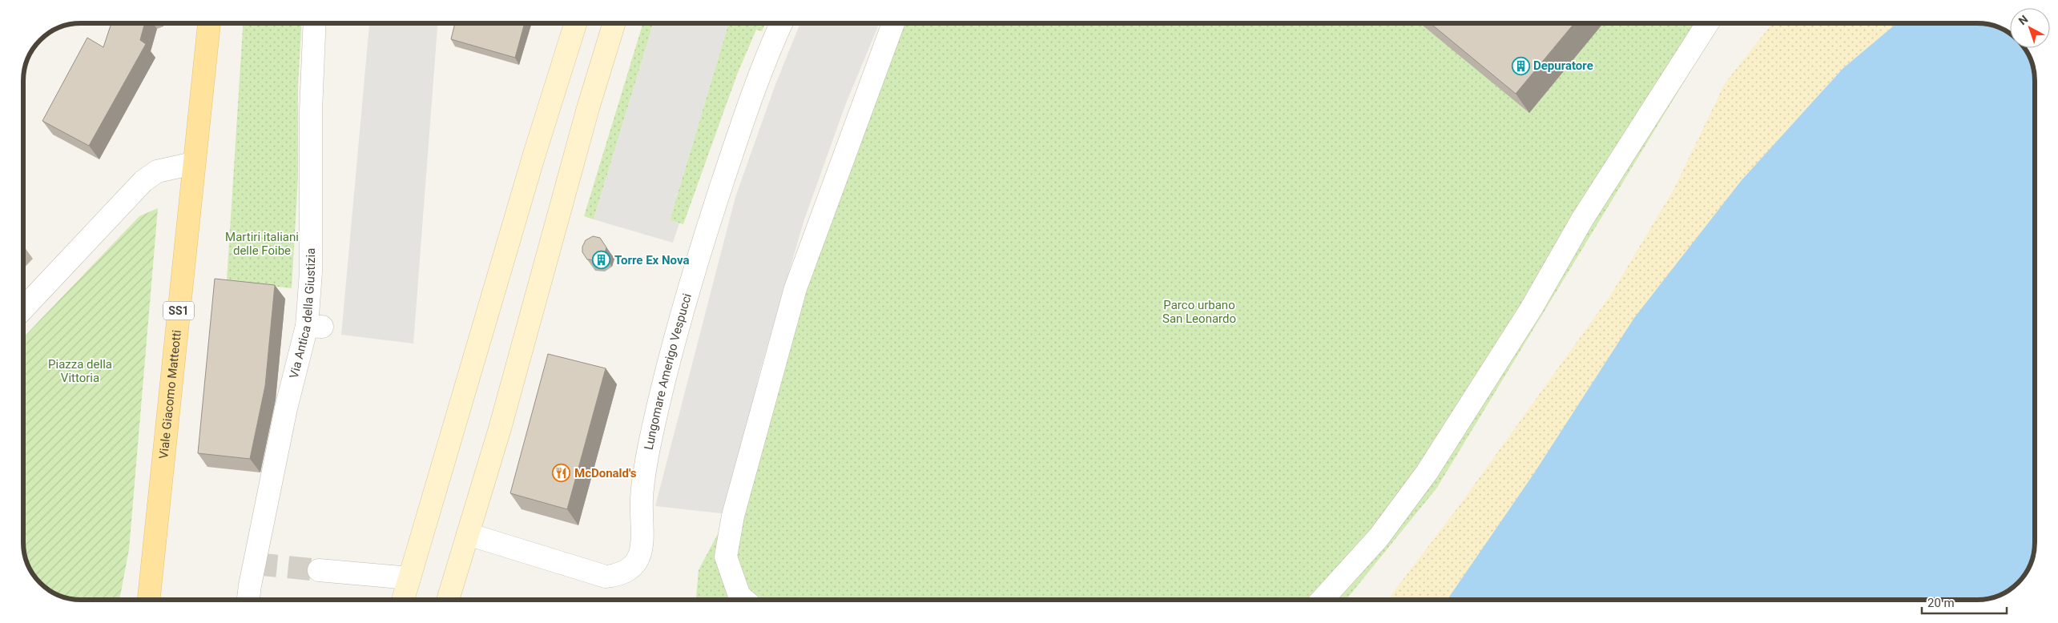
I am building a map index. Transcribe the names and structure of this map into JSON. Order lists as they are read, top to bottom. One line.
{"streets":{"main road":["SS1","Viale Giacomo Matteotti"],"street":["Via Antica della Giustizia","Lungomare Amerigo Vespucci"]},"parks":["Martiri italiani delle Foibe","Parco urbano San Leonardo","Piazza della Vittoria"],"places":{"building":["Depuratore","Torre Ex Nova"],"restaurant":["McDonald's"]},"scale_bar":"20 m","north":"top left"}
